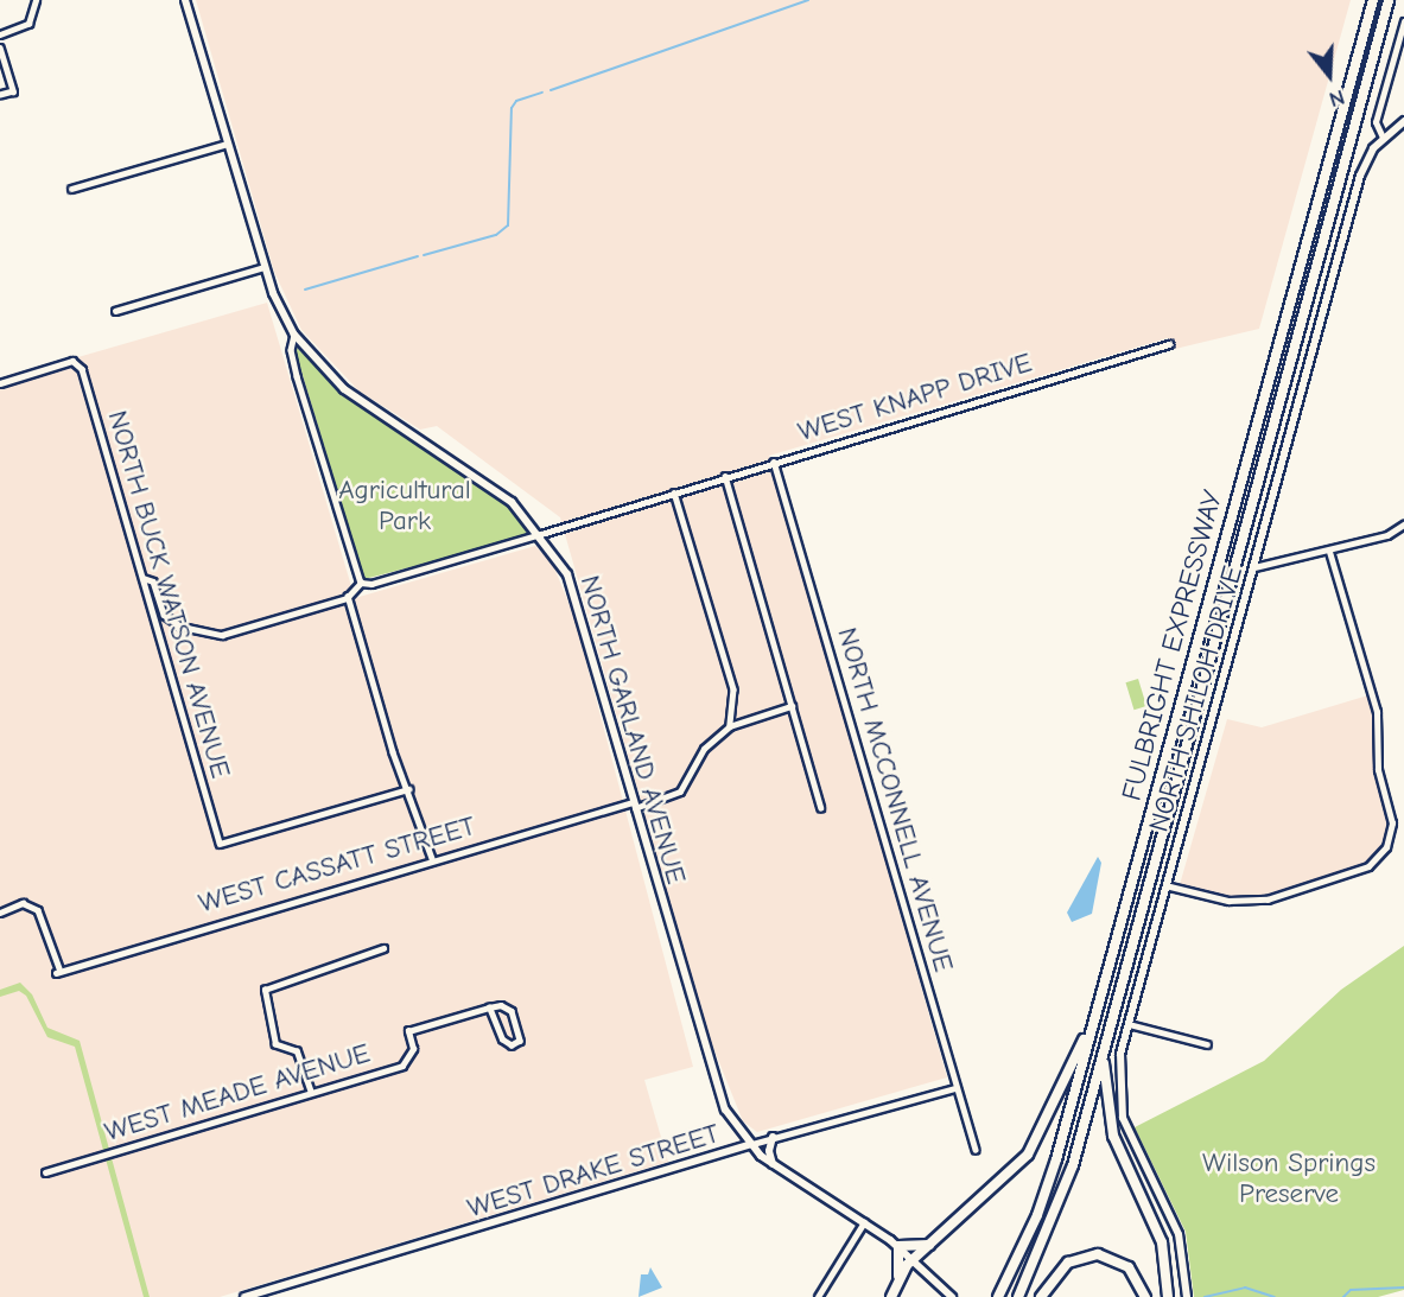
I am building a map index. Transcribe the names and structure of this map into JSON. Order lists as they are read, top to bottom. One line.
{"streets":{"highway":["FULBRIGHT EXPRESSWAY"],"street":["WEST KNAPP DRIVE","NORTH BUCK WATSON AVENUE","NORTH SHILOH DRIVE","NORTH GARLAND AVENUE","NORTH MCCONNELL AVENUE","WEST CASSATT STREET","WEST MEADE AVENUE","WEST DRAKE STREET"]},"crossings":[["WEST KNAPP DRIVE","NORTH GARLAND AVENUE"],["WEST KNAPP DRIVE","NORTH MCCONNELL AVENUE"],["NORTH GARLAND AVENUE","WEST CASSATT STREET"],["NORTH GARLAND AVENUE","WEST DRAKE STREET"],["NORTH MCCONNELL AVENUE","WEST DRAKE STREET"]],"parks":["Agricultural Park","Wilson Springs Preserve"],"north":"bottom"}
